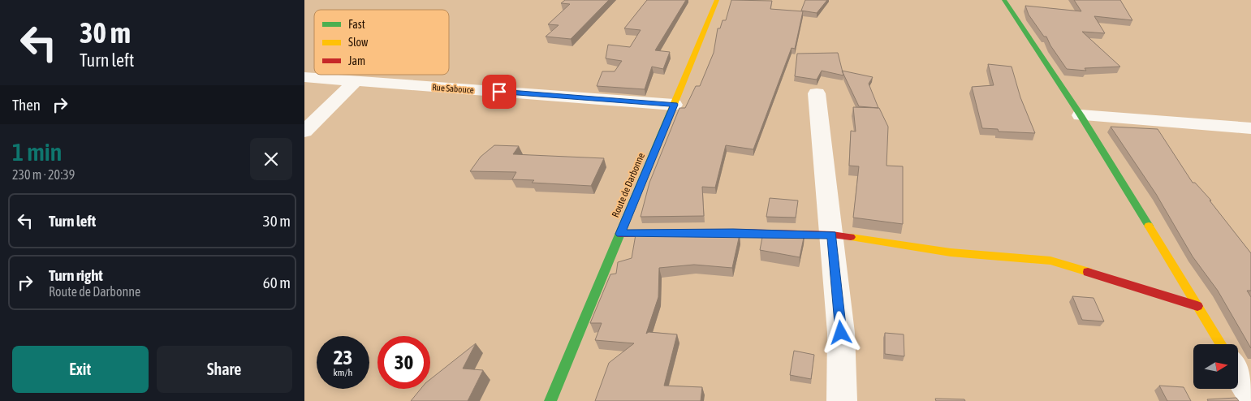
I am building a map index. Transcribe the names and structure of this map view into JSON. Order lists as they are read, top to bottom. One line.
{"streets":{"street":["Rue Sabouce","Route de Darbonne"]},"crossings":[["Rue Sabouce","Route de Darbonne"]],"legend":["Fast","Slow","Jam"],"north":"right","page":{"turn":["30 m","Turn left"],"then":"Then","heading":["1 min","230 m · 20:39"],"list":[{"name":"Turn left","value":"30 m"},{"name":"Turn right","note":"Route de Darbonne","value":"60 m"}],"speed":"23 km/h","limit":"30","buttons":["Exit","Share"]}}
